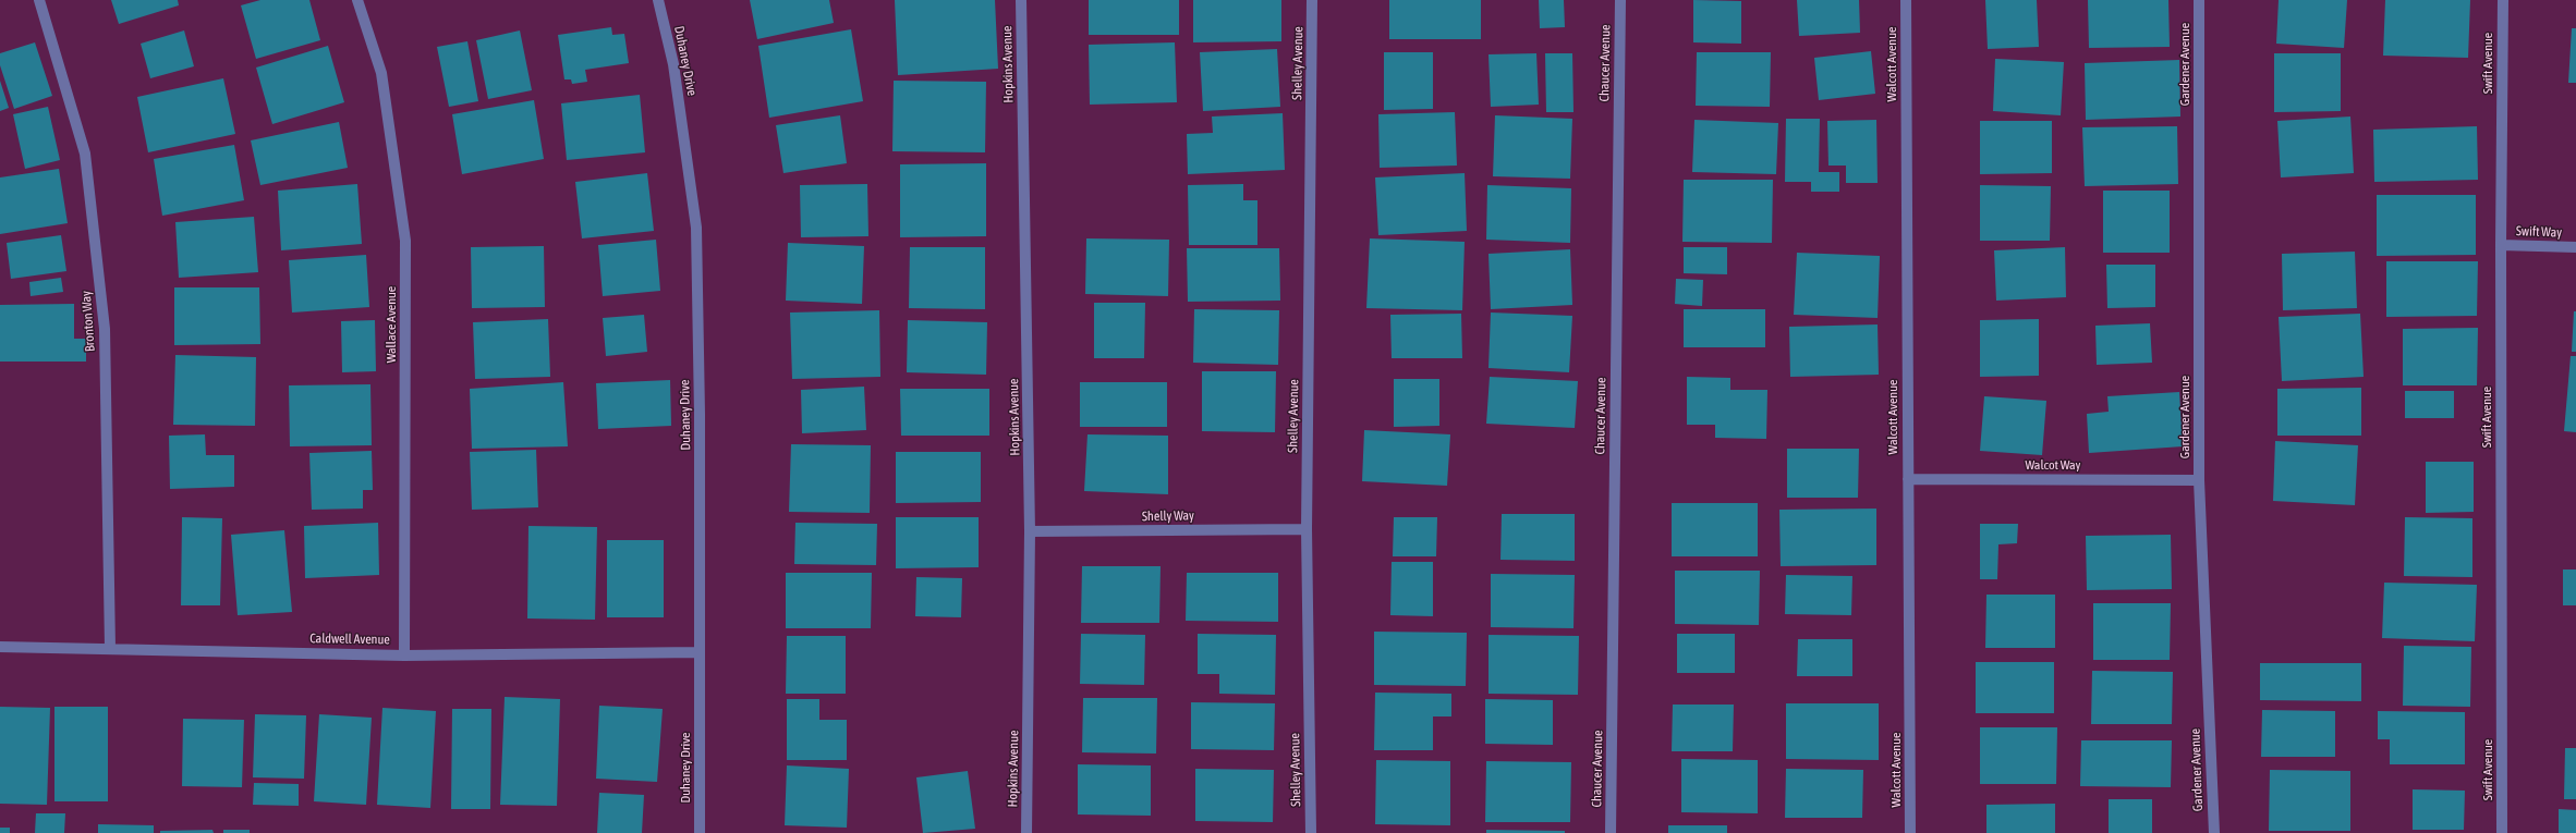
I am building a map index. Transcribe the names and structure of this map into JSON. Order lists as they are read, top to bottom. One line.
{"streets":{"street":["Duhaney Drive","Shelley Avenue","Chaucer Avenue","Swift Avenue","Hopkins Avenue","Walcott Avenue","Gardener Avenue","Swift Way","Bronton Way","Wallace Avenue","Walcot Way","Shelly Way","Caldwell Avenue"]},"crossings":[["Duhaney Drive","Caldwell Avenue"],["Shelley Avenue","Shelly Way"],["Swift Avenue","Swift Way"],["Hopkins Avenue","Shelly Way"],["Walcott Avenue","Walcot Way"],["Gardener Avenue","Walcot Way"],["Bronton Way","Caldwell Avenue"],["Wallace Avenue","Caldwell Avenue"]]}
